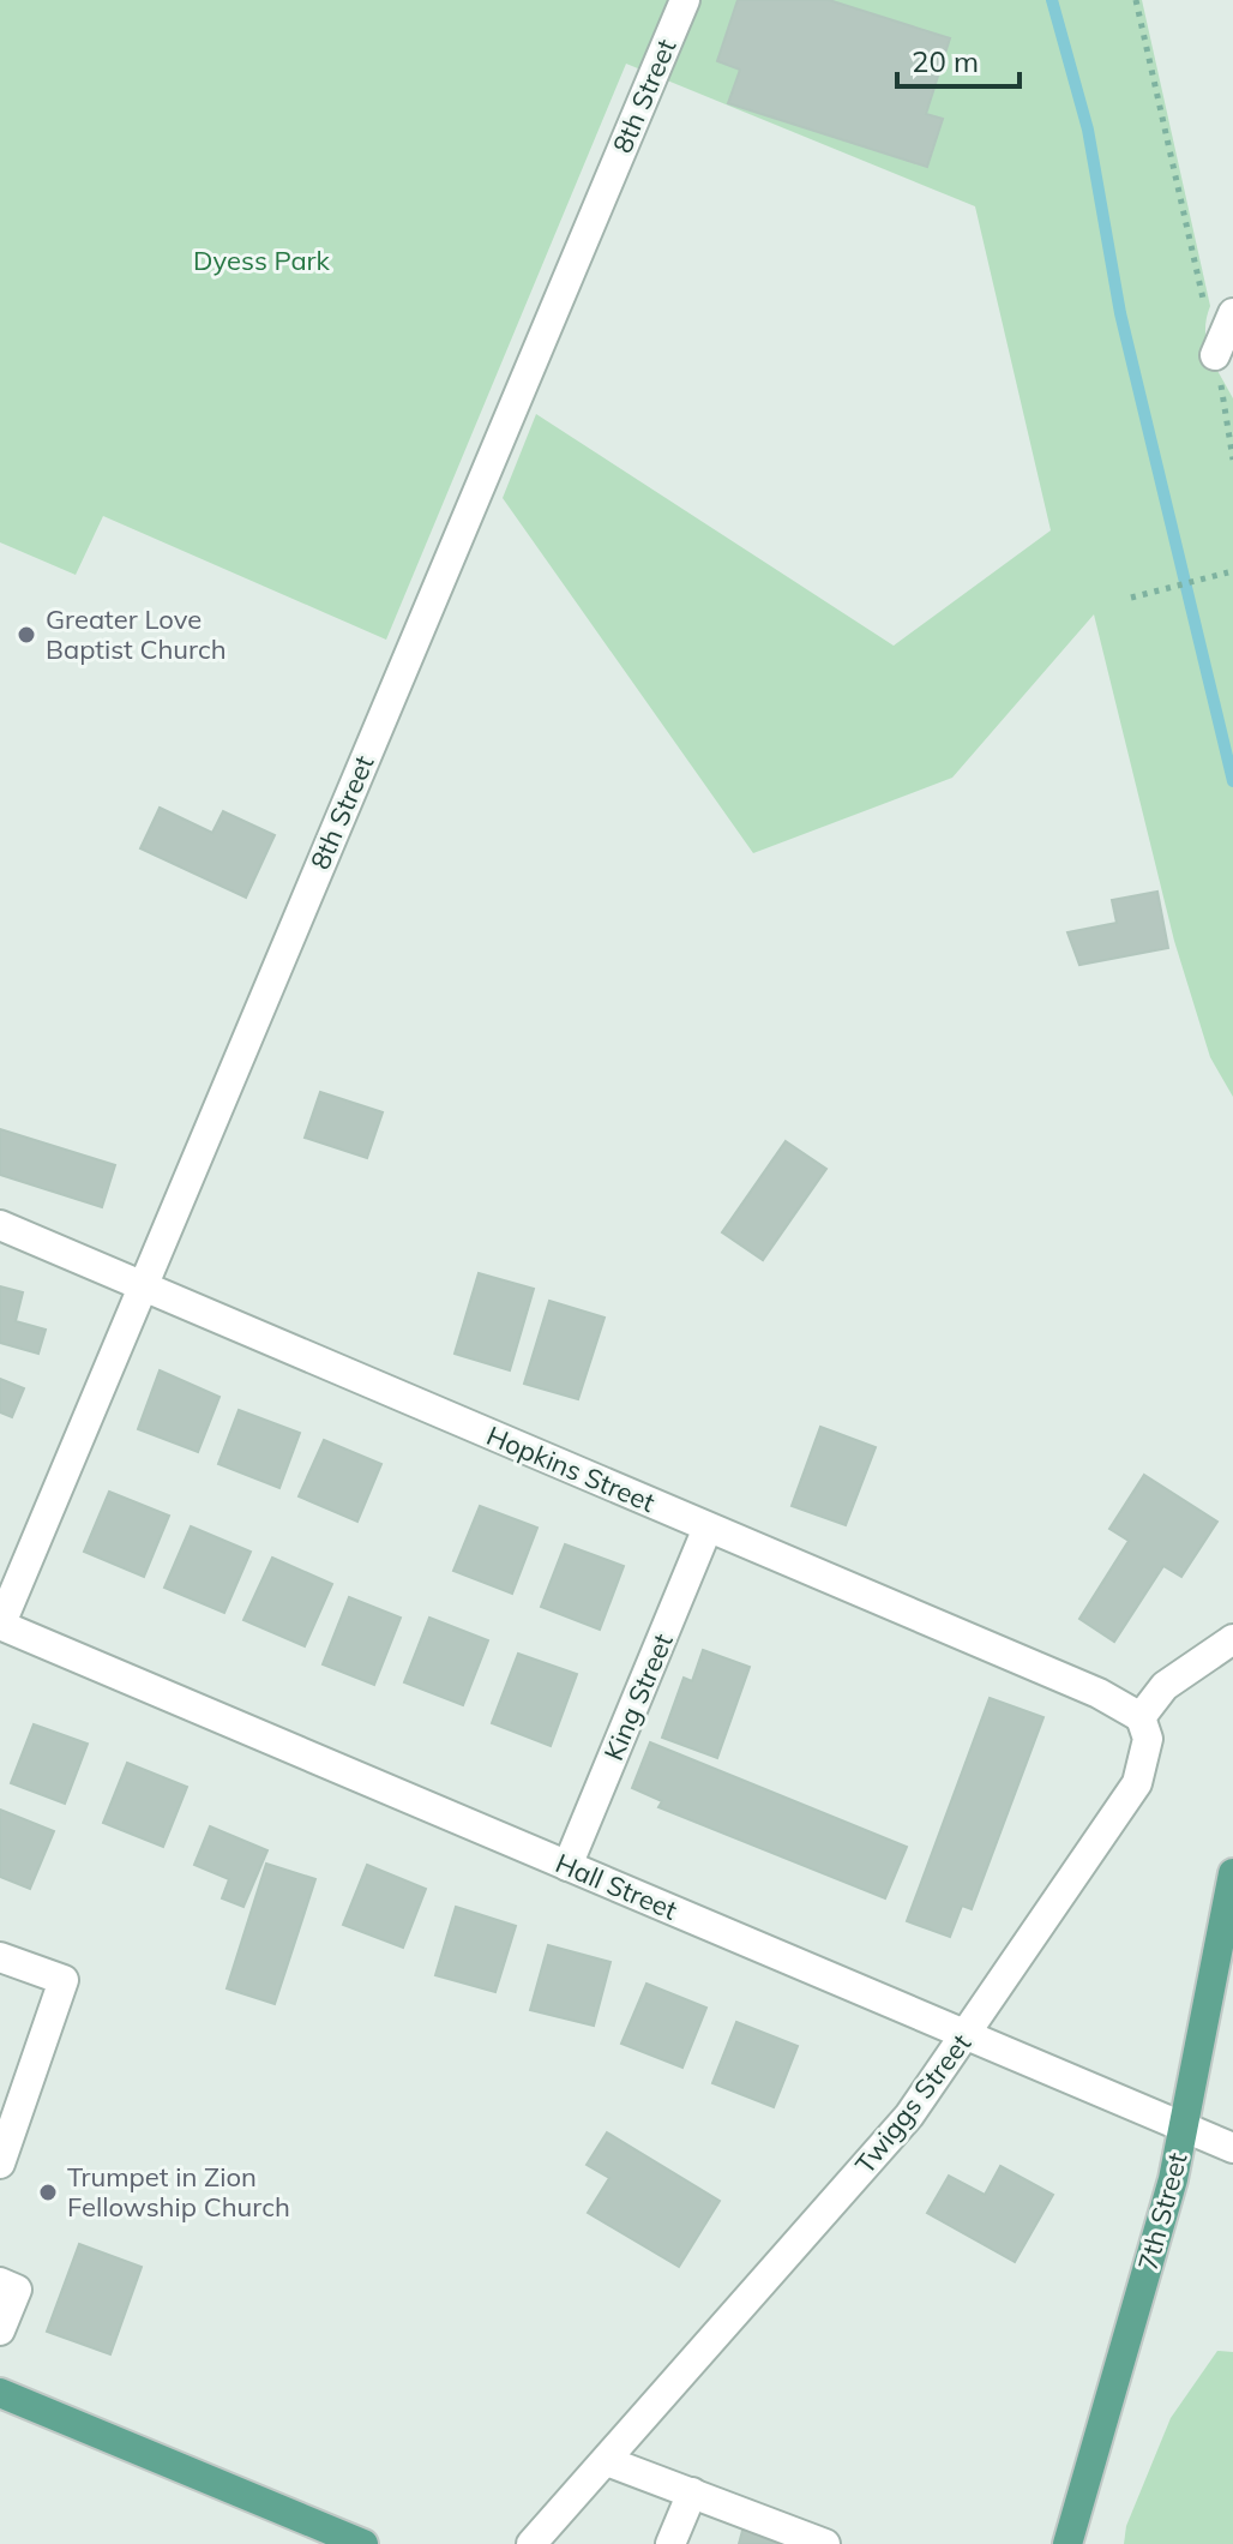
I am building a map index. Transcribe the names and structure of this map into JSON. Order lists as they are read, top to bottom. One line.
{"streets":{"main road":["7th Street"],"street":["8th Street","Hopkins Street","King Street","Hall Street","Twiggs Street"]},"crossings":[["8th Street","Hopkins Street"],["8th Street","Hall Street"],["Hopkins Street","King Street"],["Hopkins Street","Twiggs Street"],["King Street","Hall Street"],["Hall Street","Twiggs Street"],["Hall Street","7th Street"]],"parks":["Dyess Park"],"places":["Greater Love Baptist Church","Trumpet in Zion Fellowship Church"],"scale_bar":"20 m"}
